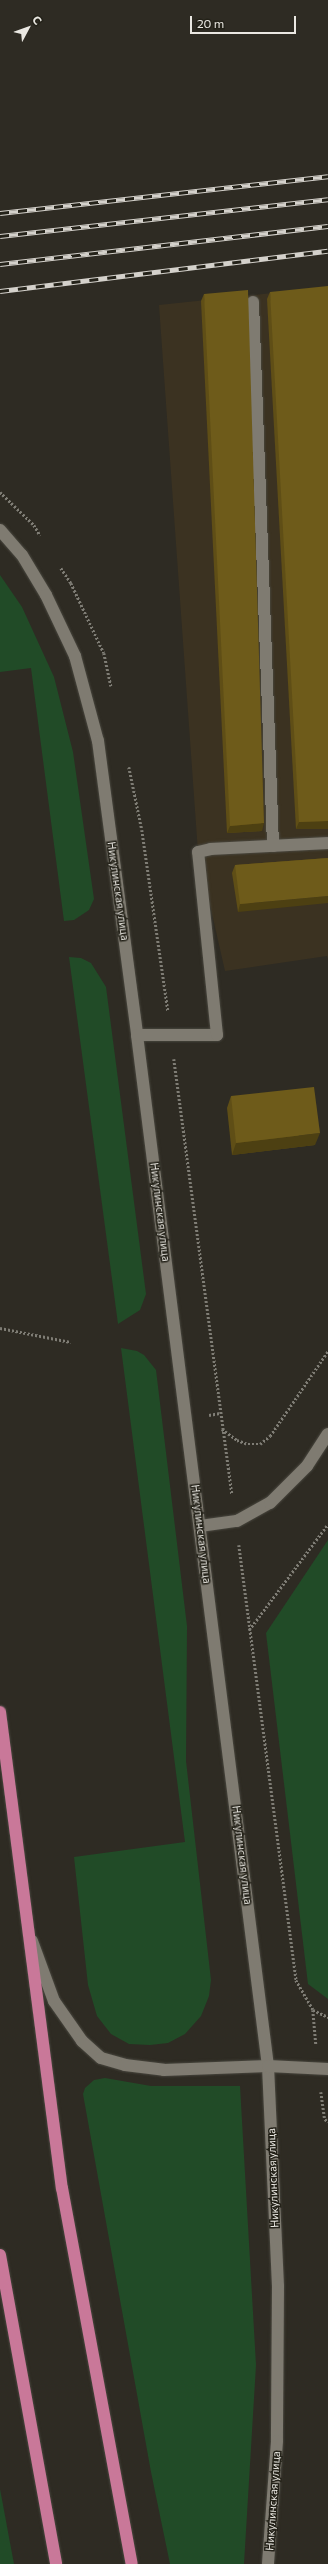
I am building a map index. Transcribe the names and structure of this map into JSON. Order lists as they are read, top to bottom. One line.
{"streets":{"street":["Никулинская улица"]},"scale_bar":"20 m","north":"top right"}
